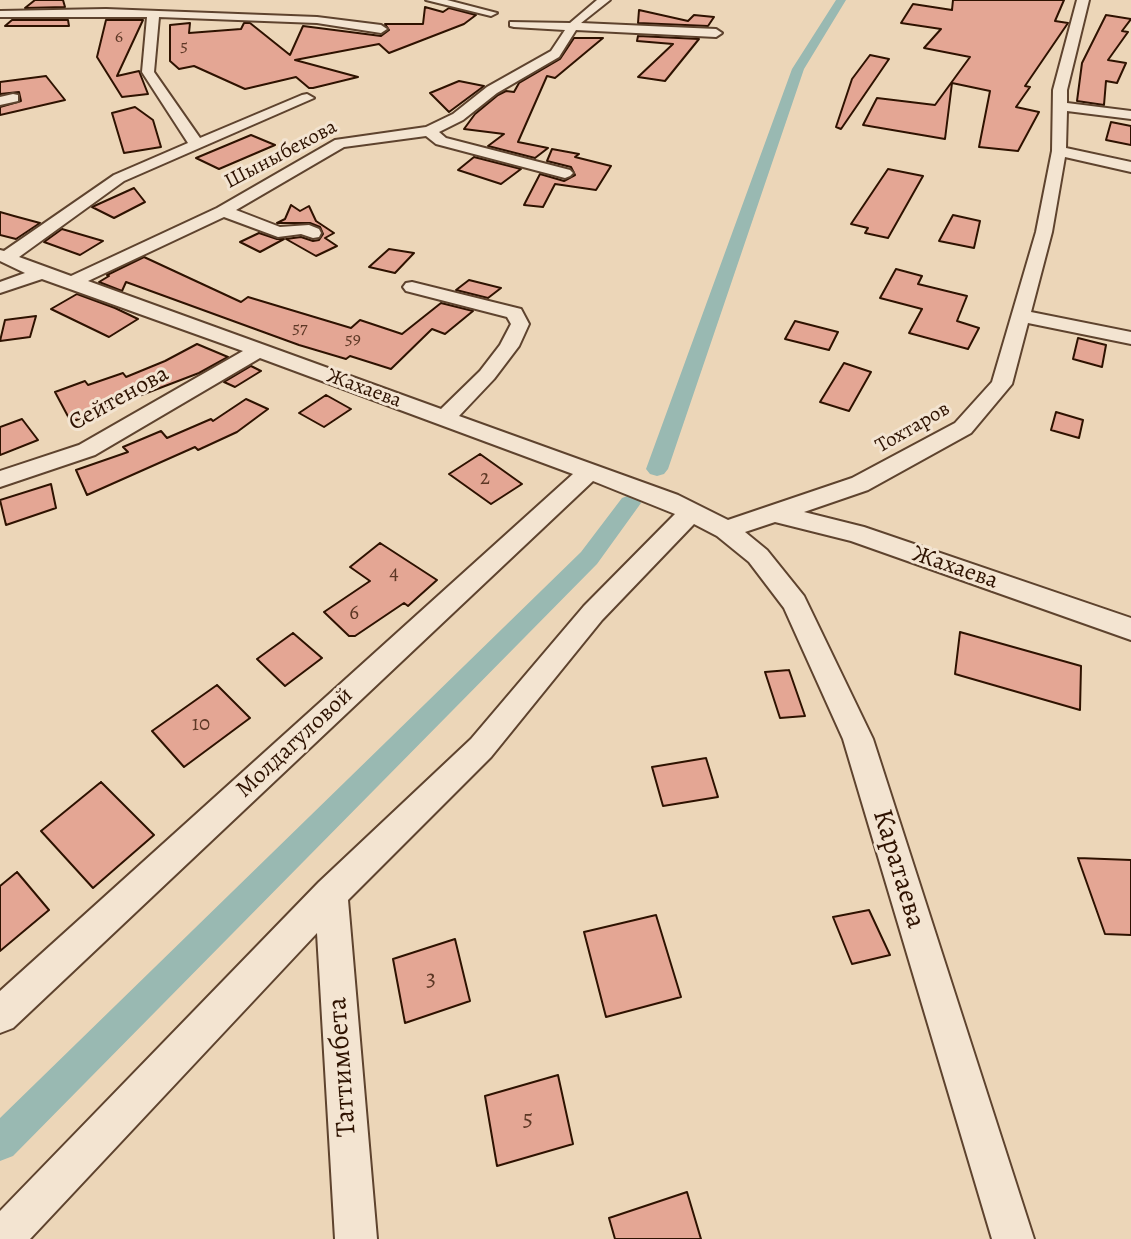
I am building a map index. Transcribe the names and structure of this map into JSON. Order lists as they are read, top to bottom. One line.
{"streets":{"street":["Шыныбекова","Жахаева","Сейтенова","Тохтаров","Молдагуловой","Каратаева","Таттимбета"]},"crossings":[["Шыныбекова","Жахаева"],["Жахаева","Сейтенова"],["Жахаева","Тохтаров"],["Жахаева","Молдагуловой"],["Жахаева","Каратаева"],["Тохтаров","Каратаева"]],"house_numbers":["6","5","57","59","2","4","6","10","3","5"]}
